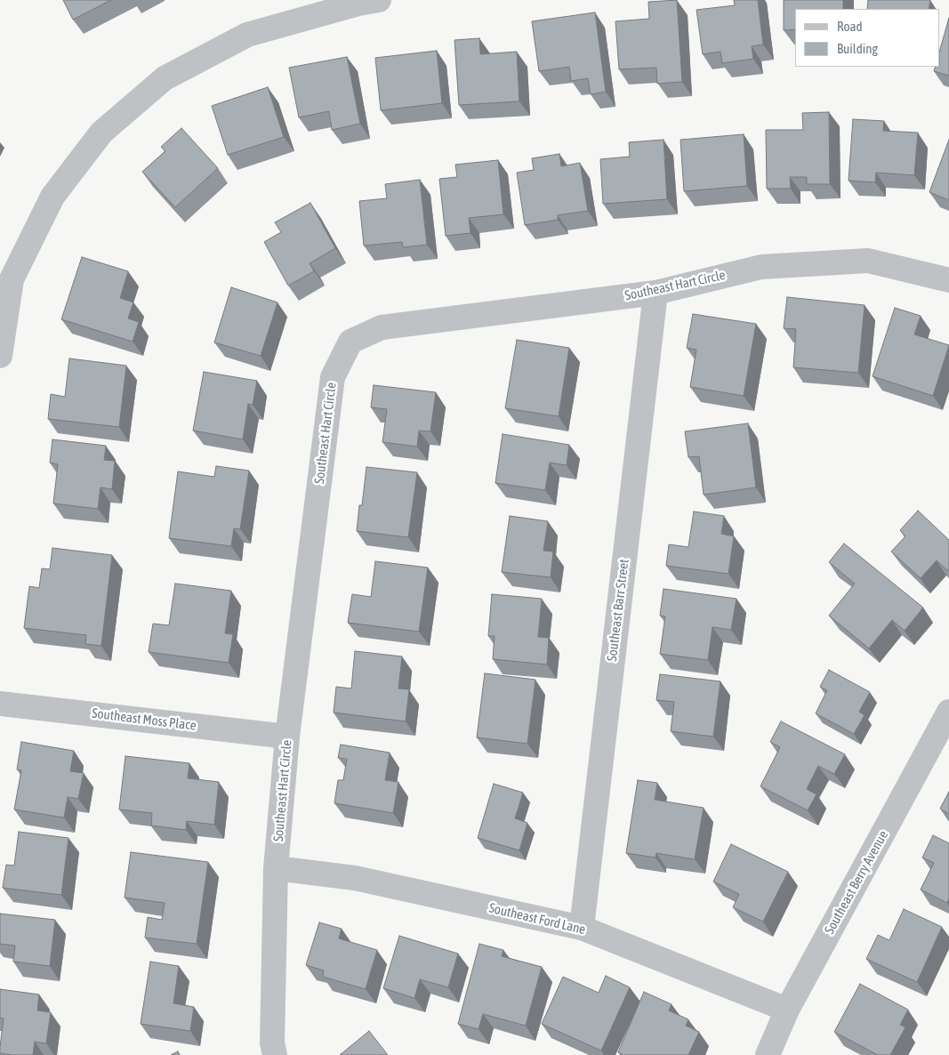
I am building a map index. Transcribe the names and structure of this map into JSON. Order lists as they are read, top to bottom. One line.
{"streets":{"street":["Southeast Hart Circle","Southeast Barr Street","Southeast Moss Place","Southeast Berry Avenue","Southeast Ford Lane"]},"crossings":[["Southeast Hart Circle","Southeast Barr Street"],["Southeast Hart Circle","Southeast Moss Place"],["Southeast Hart Circle","Southeast Ford Lane"],["Southeast Barr Street","Southeast Ford Lane"],["Southeast Berry Avenue","Southeast Ford Lane"]],"legend":["Road","Building"]}
